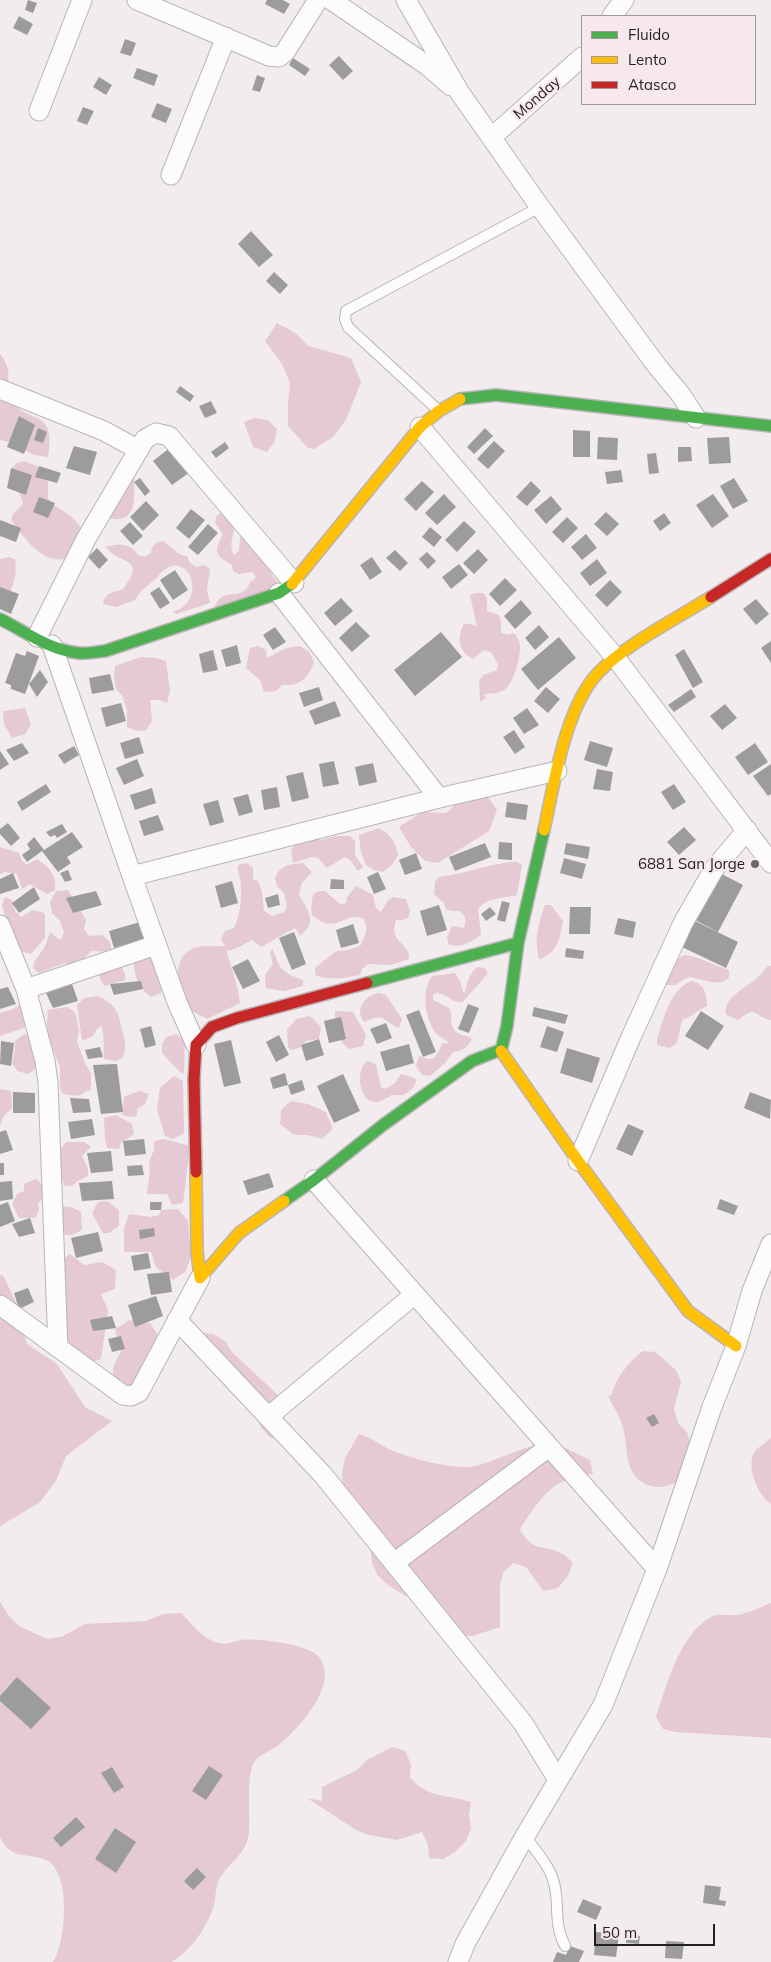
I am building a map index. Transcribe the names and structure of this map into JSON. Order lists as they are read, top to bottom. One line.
{"streets":{"street":["Monday"]},"places":["6881 San Jorge"],"legend":["Fluido","Lento","Atasco"],"scale_bar":"50 m"}
